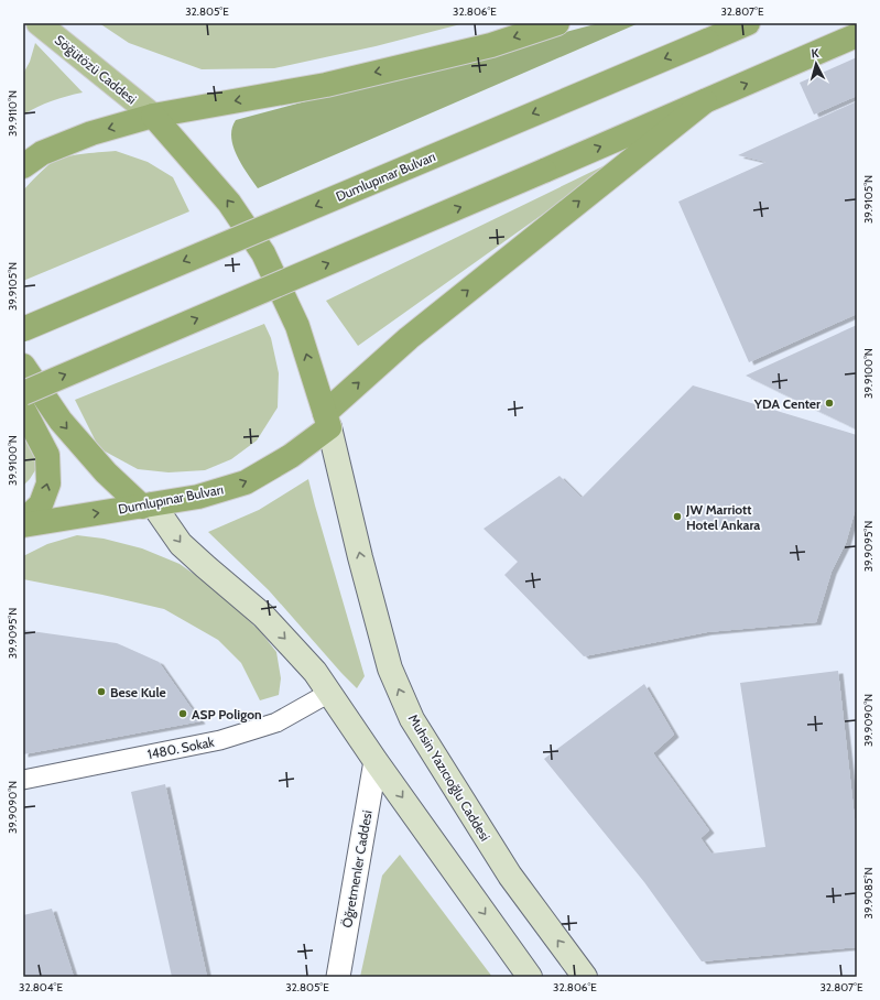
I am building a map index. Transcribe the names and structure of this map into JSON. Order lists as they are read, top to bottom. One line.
{"streets":{"highway":["Dumlupınar Bulvarı"],"main road":["Söğütözü Caddesi","Muhsin Yazıcıoğlu Caddesi"],"street":["1480. Sokak","Öğretmenler Caddesi"]},"crossings":[["Dumlupınar Bulvarı","Muhsin Yazıcıoğlu Caddesi"]],"places":["YDA Center","JW Marriott Hotel Ankara","Bese Kule","ASP Poligon"],"north":"top","coordinates":["32.805°E","32.806°E","32.807°E","39.9110°N","39.9105°N","39.9100°N","39.9095°N","39.9090°N","39.9085°N","32.804°E"]}
